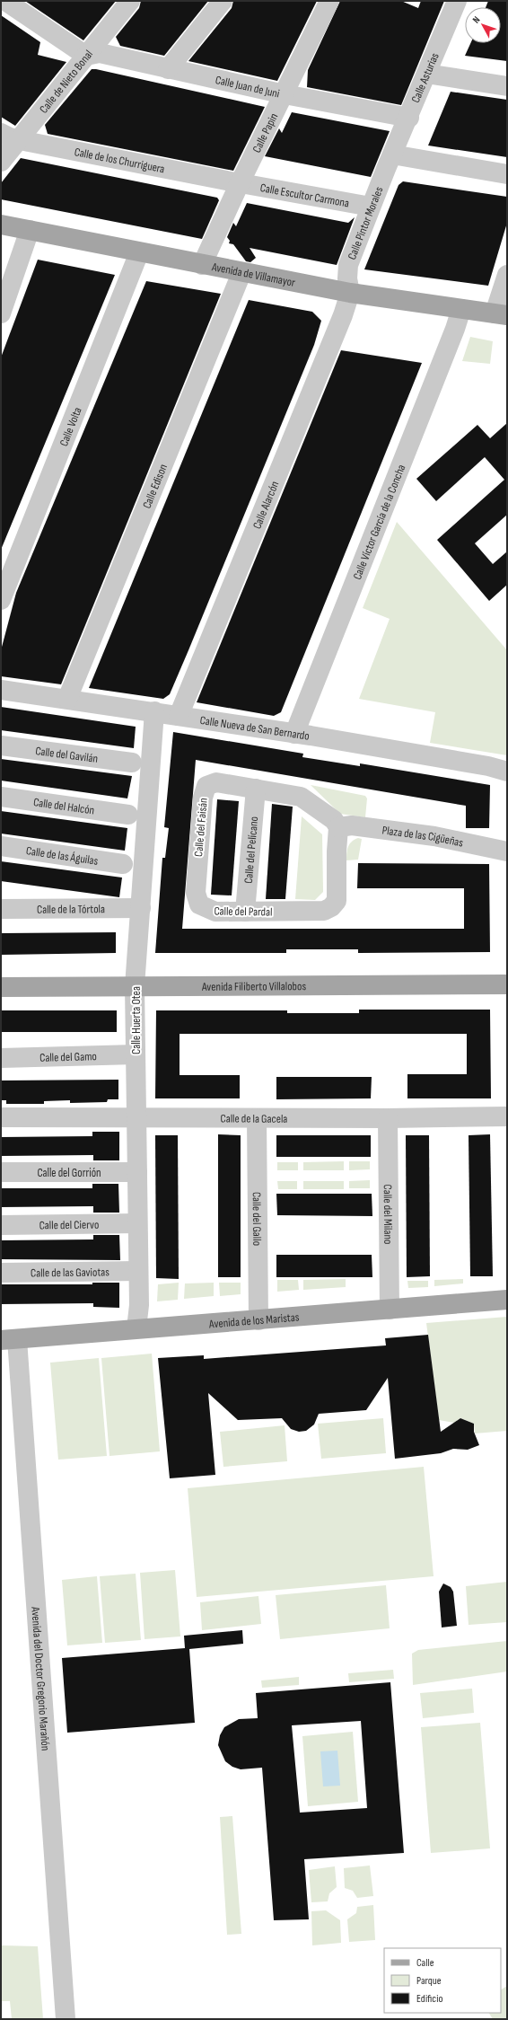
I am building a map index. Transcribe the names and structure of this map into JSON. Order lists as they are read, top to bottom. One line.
{"streets":{"main road":["Avenida de Villamayor","Avenida Filiberto Villalobos","Avenida de los Maristas"],"street":["Calle Asturias","Calle de Nieto Bonal","Calle Juan de Juni","Calle Papin","Calle de los Churriguera","Calle Escultor Carmona","Calle Pintor Morales","Calle Volta","Calle Edison","Calle Alarcón","Calle Víctor García de la Concha","Calle Nueva de San Bernardo","Calle del Gavilán","Calle del Halcón","Calle del Faisán","Plaza de las Cigüeñas","Calle del Pelícano","Calle de las Águilas","Calle de la Tórtola","Calle del Pardal","Calle Huerta Otea","Calle del Gamo","Calle de la Gacela","Calle del Gorrión","Calle del Milano","Calle del Gallo","Calle del Ciervo","Calle de las Gaviotas","Avenida del Doctor Gregorio Marañón"]},"crossings":[["Calle Asturias","Calle Juan de Juni"],["Calle Asturias","Calle Pintor Morales"],["Calle de Nieto Bonal","Calle Juan de Juni"],["Calle de Nieto Bonal","Calle de los Churriguera"],["Calle Juan de Juni","Calle Papin"],["Calle Papin","Calle de los Churriguera"],["Calle Papin","Calle Escultor Carmona"],["Calle Papin","Avenida de Villamayor"],["Calle de los Churriguera","Calle Escultor Carmona"],["Calle Escultor Carmona","Calle Pintor Morales"],["Calle Pintor Morales","Avenida de Villamayor"],["Calle Pintor Morales","Calle Alarcón"],["Avenida de Villamayor","Calle Volta"],["Avenida de Villamayor","Calle Edison"],["Avenida de Villamayor","Calle Alarcón"],["Avenida de Villamayor","Calle Víctor García de la Concha"],["Calle Edison","Calle Nueva de San Bernardo"],["Calle Alarcón","Calle Nueva de San Bernardo"],["Calle Víctor García de la Concha","Calle Nueva de San Bernardo"],["Calle Nueva de San Bernardo","Calle Huerta Otea"],["Calle del Faisán","Plaza de las Cigüeñas"],["Calle del Faisán","Calle del Pelícano"],["Calle del Faisán","Calle del Pardal"],["Plaza de las Cigüeñas","Calle del Pardal"],["Calle del Pelícano","Calle del Pardal"],["Calle de la Tórtola","Calle Huerta Otea"],["Avenida Filiberto Villalobos","Calle Huerta Otea"],["Calle Huerta Otea","Calle del Gamo"],["Calle Huerta Otea","Calle de la Gacela"],["Calle Huerta Otea","Calle del Gorrión"],["Calle Huerta Otea","Calle del Ciervo"],["Calle Huerta Otea","Calle de las Gaviotas"],["Calle Huerta Otea","Avenida de los Maristas"],["Calle de la Gacela","Calle del Milano"],["Calle de la Gacela","Calle del Gallo"],["Calle del Milano","Avenida de los Maristas"],["Calle del Gallo","Avenida de los Maristas"],["Avenida de los Maristas","Avenida del Doctor Gregorio Marañón"]],"legend":["Calle","Parque","Edificio"],"north":"top left"}
